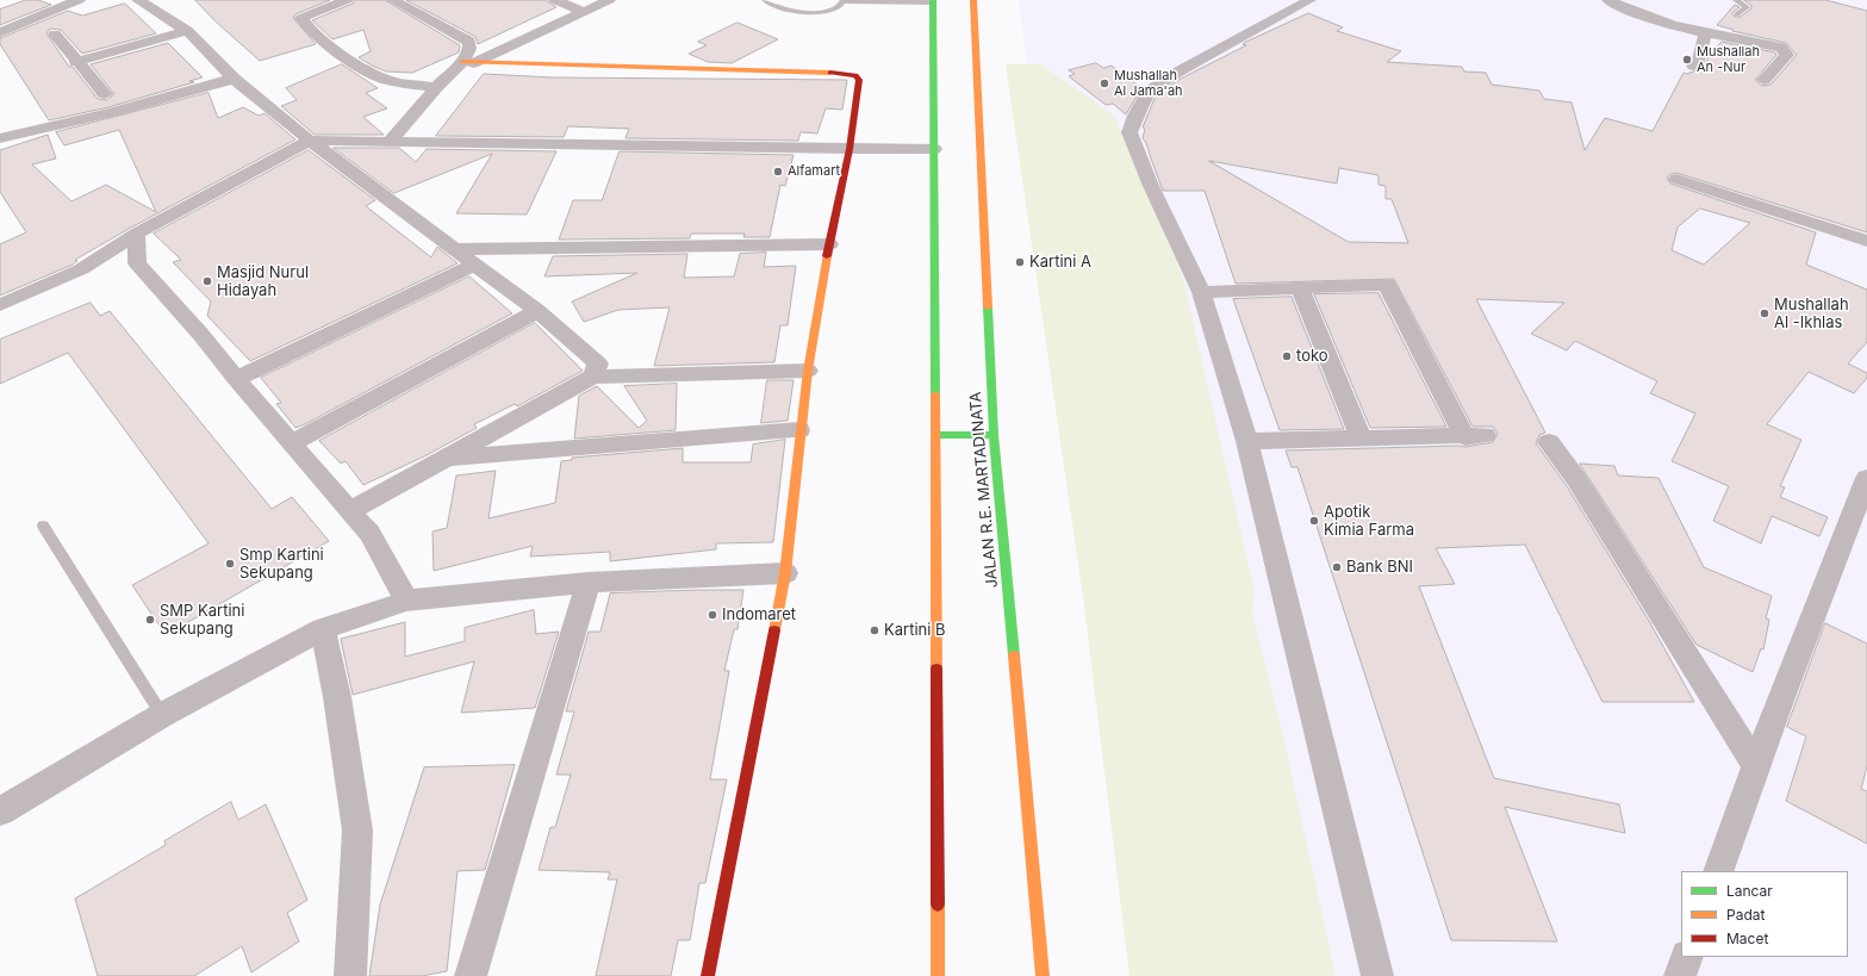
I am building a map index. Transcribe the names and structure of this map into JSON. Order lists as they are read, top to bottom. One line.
{"streets":{"main road":["JALAN R.E. MARTADINATA"]},"places":["Mushallah An -Nur","Mushallah Al Jama'ah","Alfamart","Kartini A","Masjid Nurul Hidayah","Mushallah Al -Ikhlas","toko","Apotik Kimia Farma","Smp Kartini Sekupang","Bank BNI","Indomaret","SMP Kartini Sekupang","Kartini B"],"legend":["Lancar","Padat","Macet"]}
